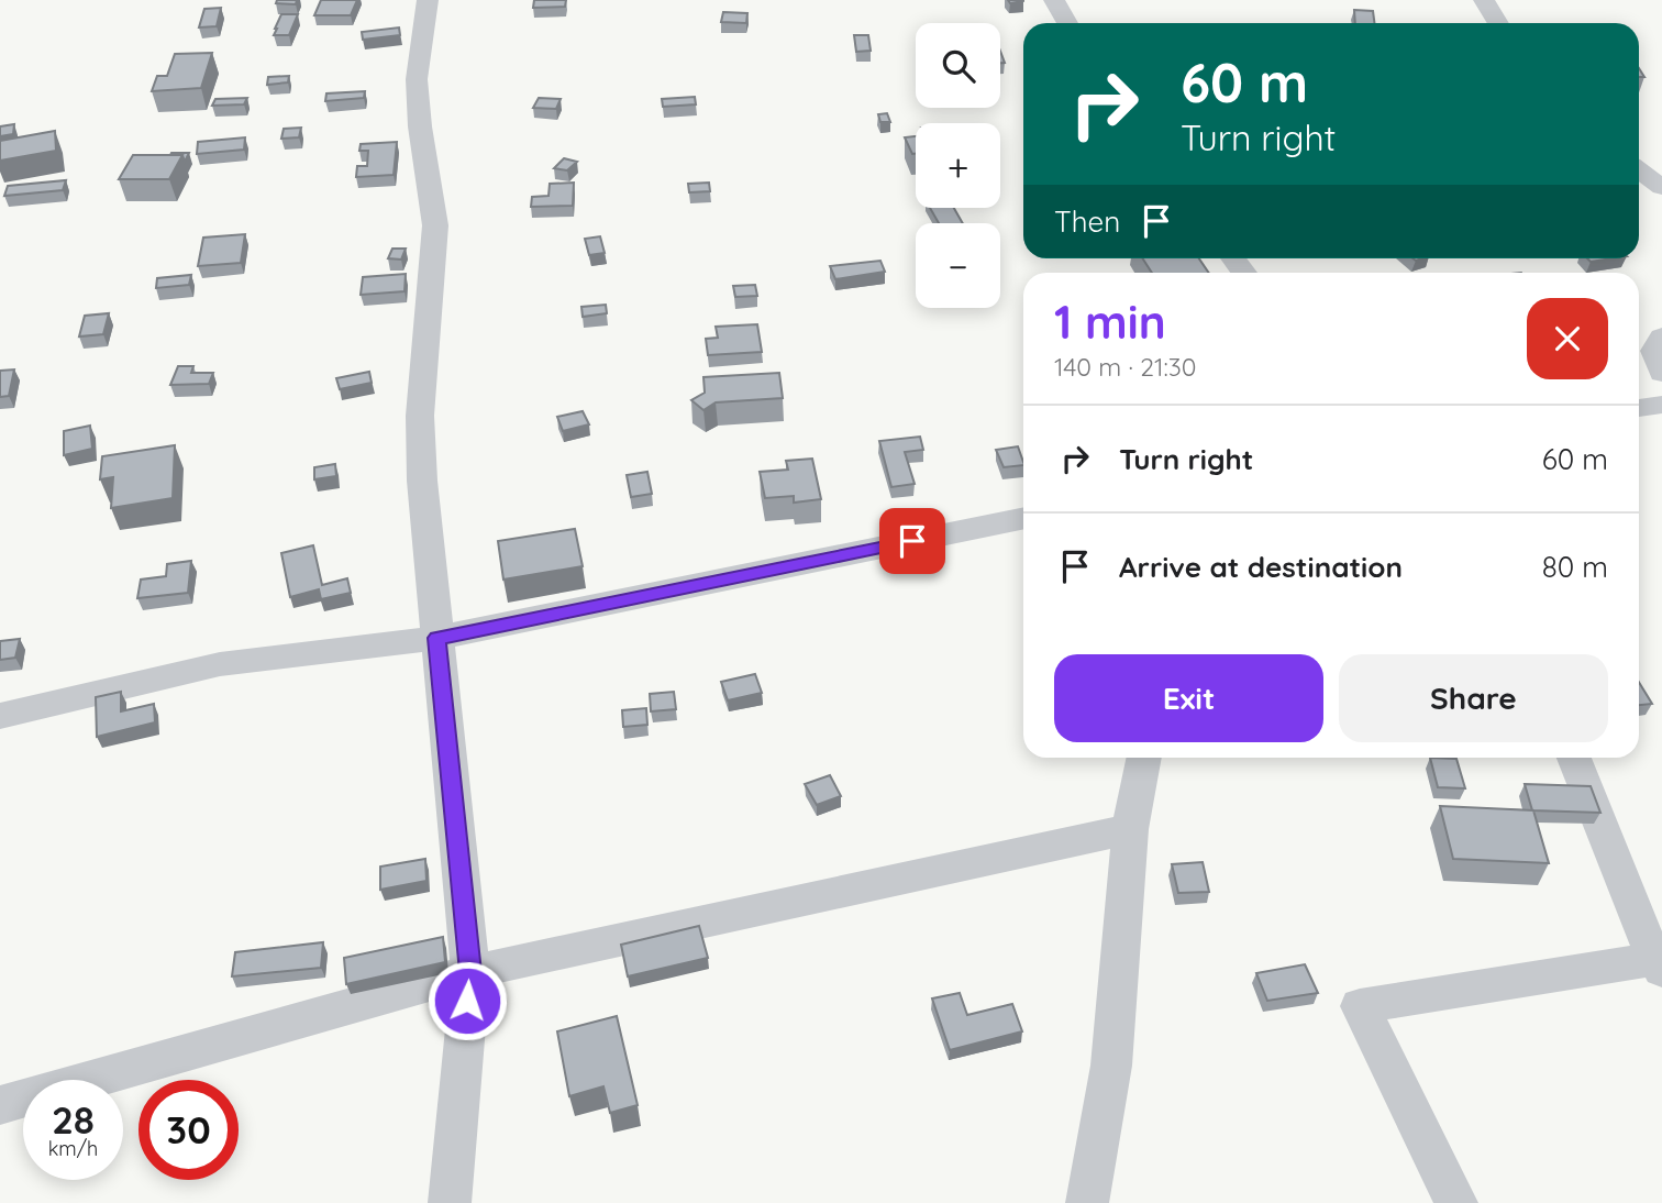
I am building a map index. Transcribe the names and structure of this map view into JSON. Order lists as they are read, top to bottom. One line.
{"page":{"map_buttons":["+","−"],"turn":["60 m","Turn right"],"then":"Then","heading":["1 min","140 m · 21:30"],"list":[{"name":"Turn right","value":"60 m"},{"name":"Arrive at destination","value":"80 m"}],"buttons":["Exit","Share"],"speed":"28 km/h","limit":"30"}}
